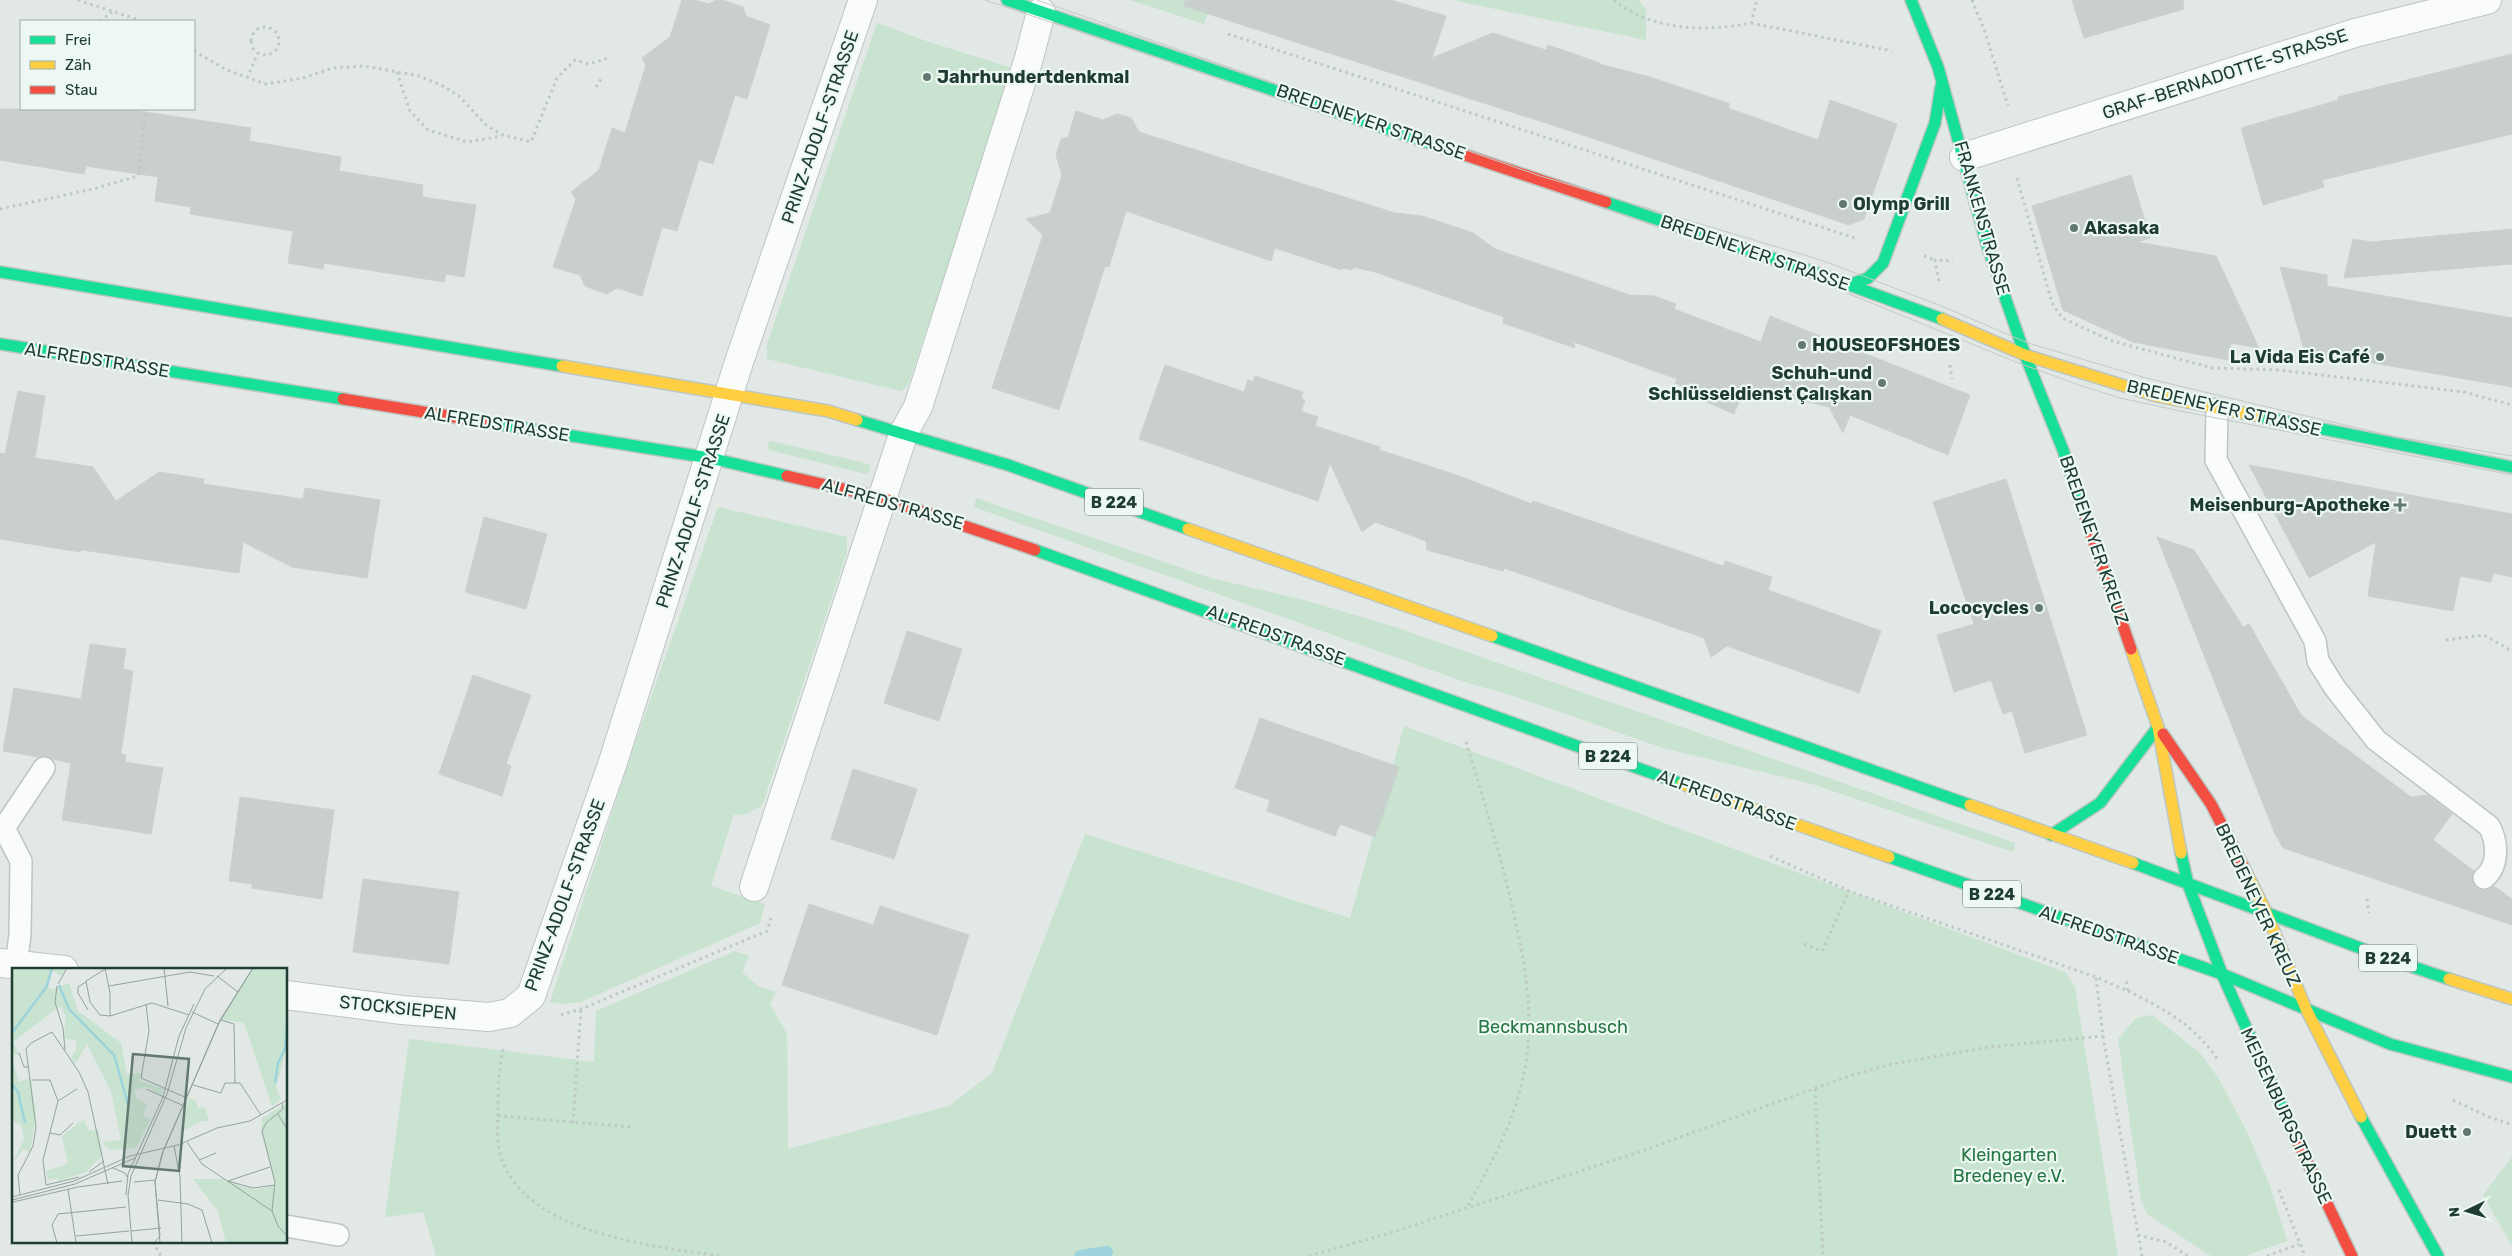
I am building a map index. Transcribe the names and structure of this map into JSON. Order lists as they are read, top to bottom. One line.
{"streets":{"main road":["BREDENEYER STRASSE","FRANKENSTRASSE","ALFREDSTRASSE","B 224","BREDENEYER KREUZ","MEISENBURGSTRASSE"],"street":["GRAF-BERNADOTTE-STRASSE","PRINZ-ADOLF-STRASSE","STOCKSIEPEN"]},"crossings":[["GRAF-BERNADOTTE-STRASSE","FRANKENSTRASSE"],["BREDENEYER STRASSE","FRANKENSTRASSE"],["BREDENEYER STRASSE","BREDENEYER KREUZ"],["PRINZ-ADOLF-STRASSE","ALFREDSTRASSE"],["PRINZ-ADOLF-STRASSE","B 224"],["PRINZ-ADOLF-STRASSE","STOCKSIEPEN"],["FRANKENSTRASSE","BREDENEYER KREUZ"],["ALFREDSTRASSE","BREDENEYER KREUZ"],["ALFREDSTRASSE","MEISENBURGSTRASSE"],["B 224","BREDENEYER KREUZ"],["BREDENEYER KREUZ","MEISENBURGSTRASSE"]],"parks":["Beckmannsbusch","Kleingarten Bredeney e.V."],"places":{"other":["Jahrhundertdenkmal","Olymp Grill","Akasaka","HOUSEOFSHOES","La Vida Eis Café","Schuh-und Schlüsseldienst Çalışkan","Lococycles","Duett"],"health":["Meisenburg-Apotheke"]},"legend":["Frei","Zäh","Stau"],"north":"left"}
